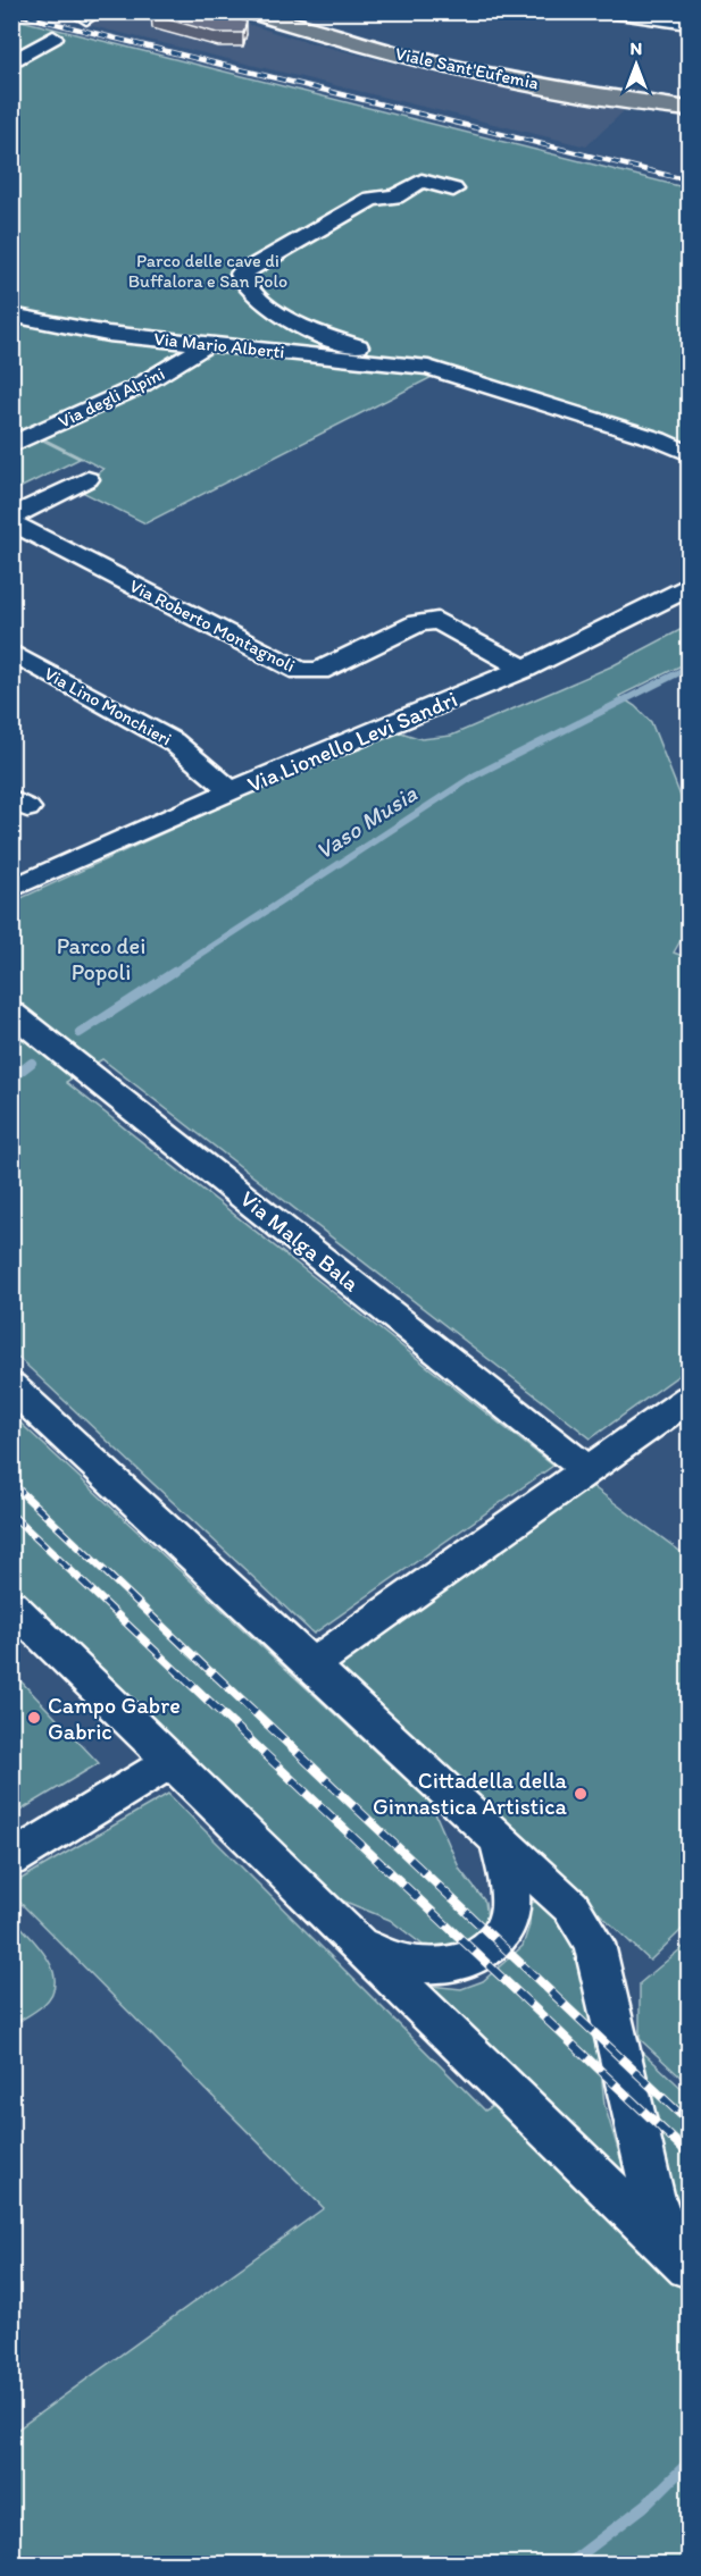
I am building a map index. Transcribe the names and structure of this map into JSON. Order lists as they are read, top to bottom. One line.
{"streets":{"main road":["Viale Sant'Eufemia"],"street":["Via Mario Alberti","Via degli Alpini","Via Roberto Montagnoli","Via Lino Monchieri","Via Lionello Levi Sandri","Via Malga Bala"]},"crossings":[["Via Mario Alberti","Via degli Alpini"],["Via Roberto Montagnoli","Via Lionello Levi Sandri"],["Via Lino Monchieri","Via Lionello Levi Sandri"]],"water":["Vaso Musia"],"parks":["Parco delle cave di Buffalora e San Polo","Parco dei Popoli"],"places":["Campo Gabre Gabric","Cittadella della Ginnastica Artistica"],"north":"top"}
